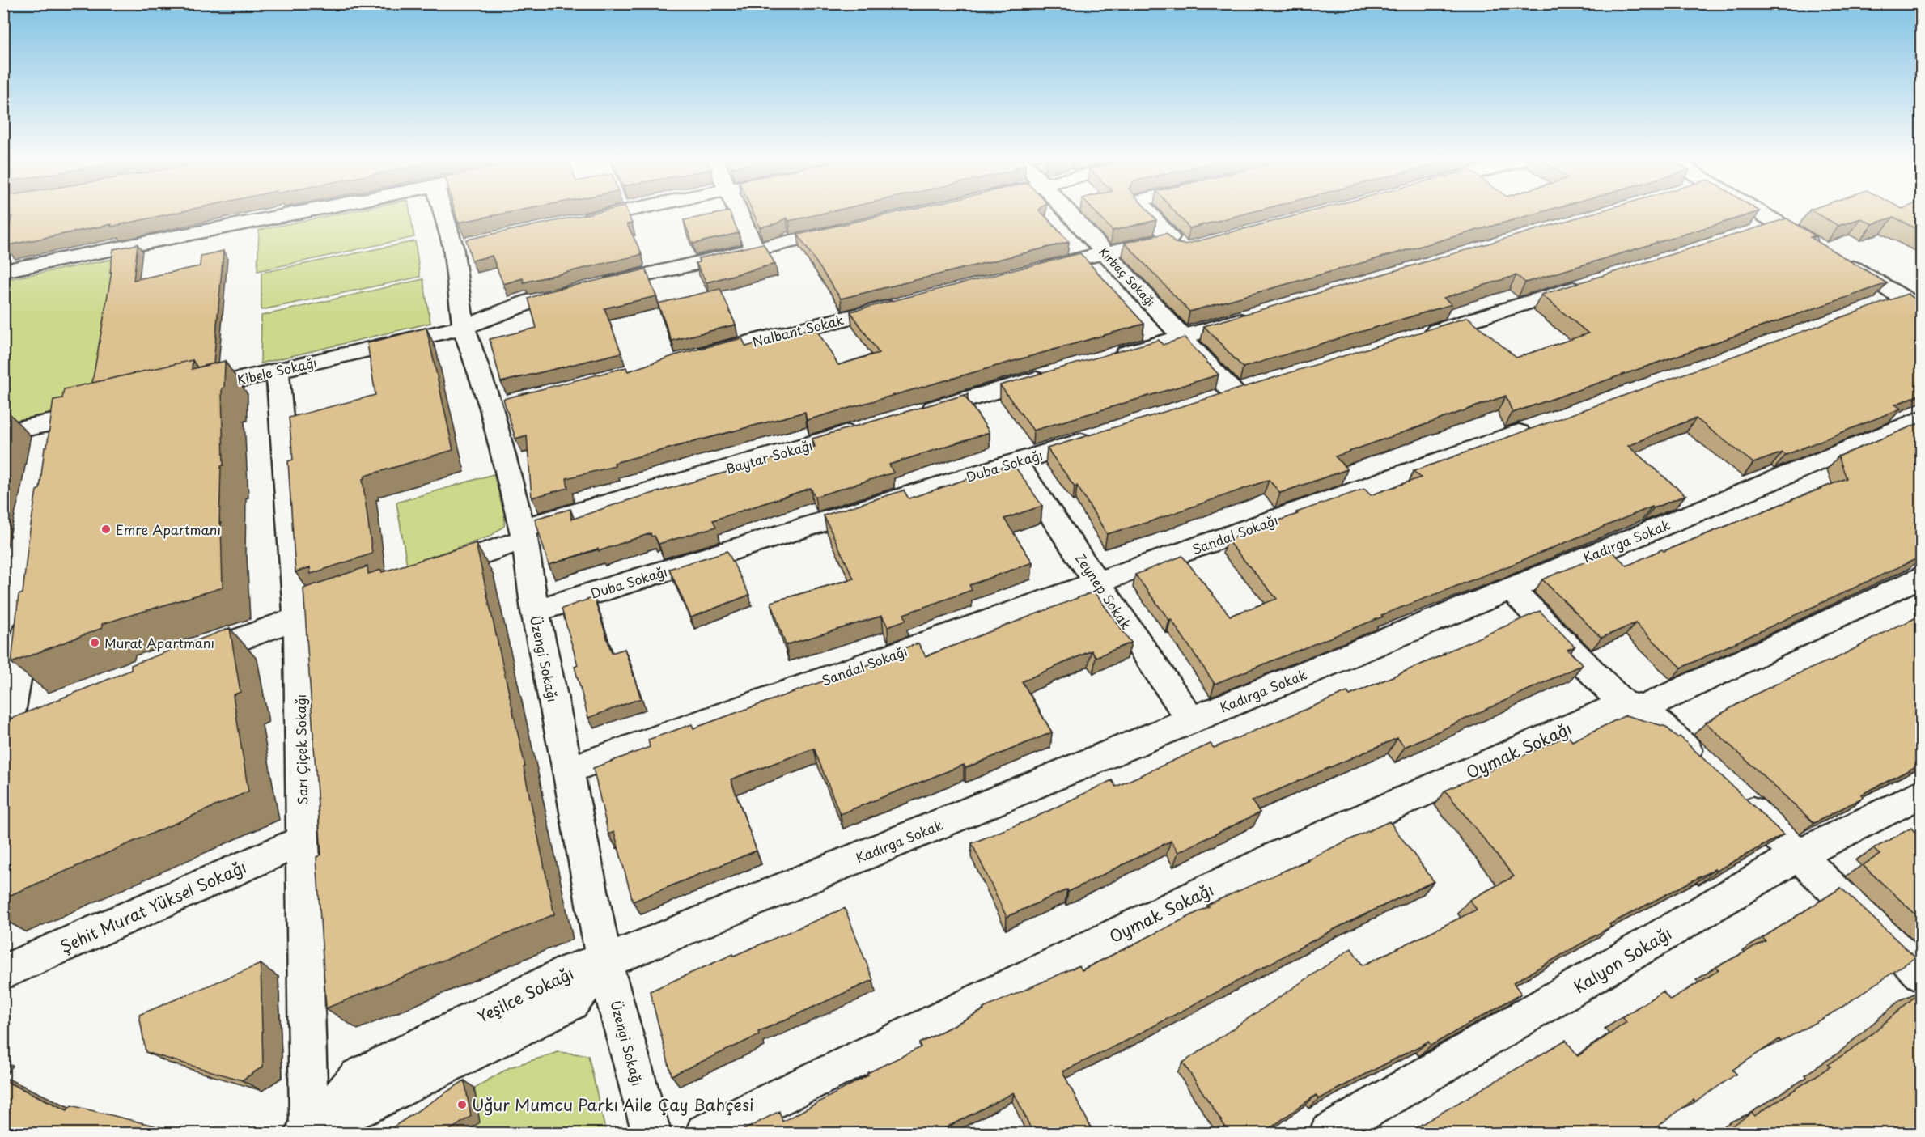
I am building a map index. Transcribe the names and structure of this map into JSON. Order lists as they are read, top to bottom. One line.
{"streets":{"street":["Kırbaç Sokağı","Nalbant Sokak","Kibele Sokağı","Baytar Sokağı","Duba Sokağı","Sandal Sokağı","Kadırga Sokak","Zeynep Sokak","Üzengi Sokağı","Sarı Çiçek Sokağı","Oymak Sokağı","Şehit Murat Yüksel Sokağı","Kalyon Sokağı","Yeşilce Sokağı"]},"crossings":[["Kibele Sokağı","Üzengi Sokağı"],["Kibele Sokağı","Sarı Çiçek Sokağı"],["Baytar Sokağı","Üzengi Sokağı"],["Duba Sokağı","Zeynep Sokak"],["Duba Sokağı","Üzengi Sokağı"],["Sandal Sokağı","Zeynep Sokak"],["Sandal Sokağı","Üzengi Sokağı"],["Kadırga Sokak","Zeynep Sokak"],["Kadırga Sokak","Üzengi Sokağı"],["Kadırga Sokak","Yeşilce Sokağı"],["Üzengi Sokağı","Yeşilce Sokağı"],["Sarı Çiçek Sokağı","Şehit Murat Yüksel Sokağı"],["Sarı Çiçek Sokağı","Yeşilce Sokağı"]],"places":["Emre Apartmanı","Murat Apartmanı","Uğur Mumcu Parkı Aile Çay Bahçesi"]}
